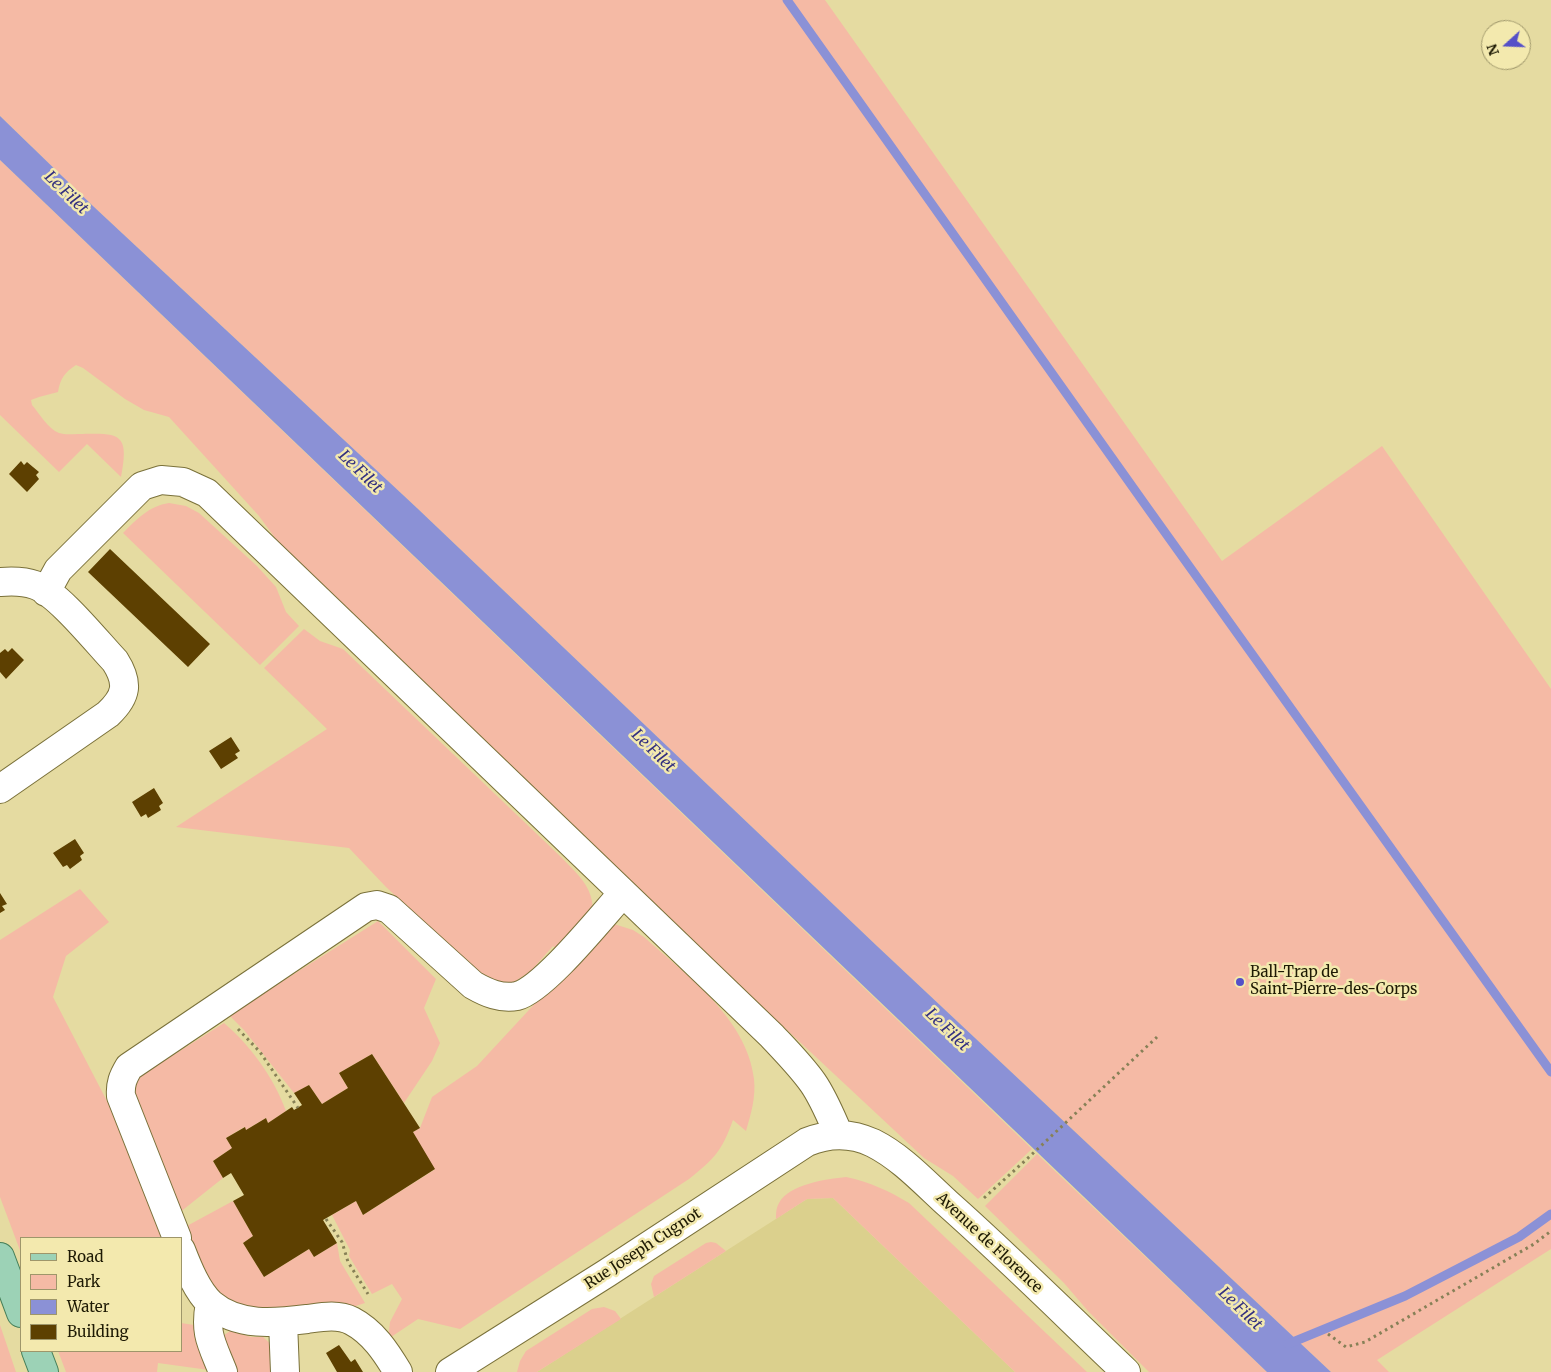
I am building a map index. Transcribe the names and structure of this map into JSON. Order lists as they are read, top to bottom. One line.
{"streets":{"street":["Avenue de Florence","Rue Joseph Cugnot"]},"crossings":[["Avenue de Florence","Rue Joseph Cugnot"]],"water":["Le Filet"],"places":["Ball-Trap de Saint-Pierre-des-Corps"],"legend":["Road","Park","Water","Building"],"north":"left"}
